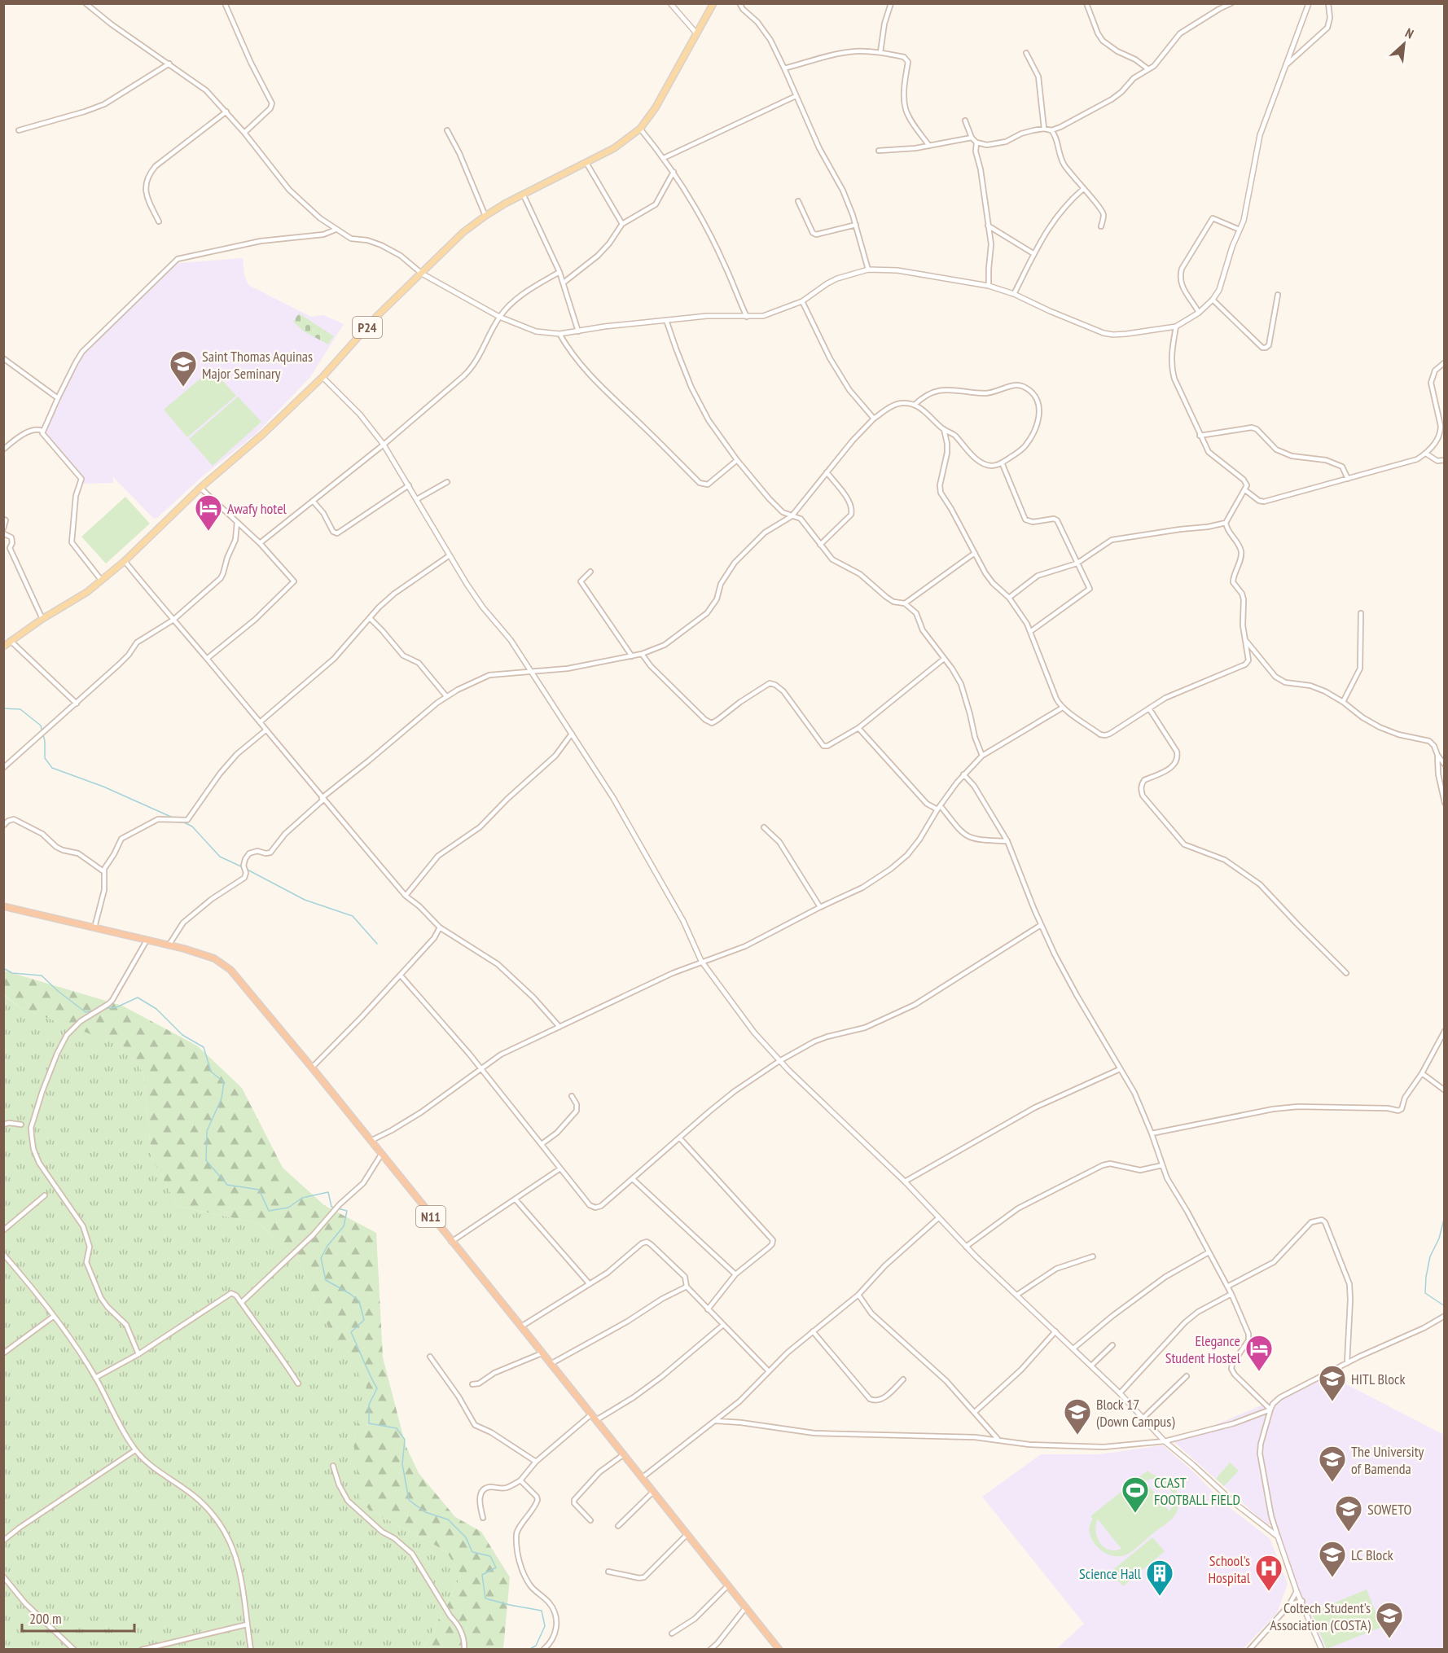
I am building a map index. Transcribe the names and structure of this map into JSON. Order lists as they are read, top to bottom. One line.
{"streets":{"highway":["N11"],"main road":["P24"]},"places":{"school or university":["Saint Thomas Aquinas Major Seminary","HITL Block","Block 17 (Down Campus)","The University of Bamenda","SOWETO","LC Block","Coltech Student's Association (COSTA)"],"hotel":["Awafy hotel","Elegance Student Hostel"],"sports":["CCAST FOOTBALL FIELD"],"hospital":["School's Hospital"],"building":["Science Hall"]},"scale_bar":"200 m","north":"top right"}
